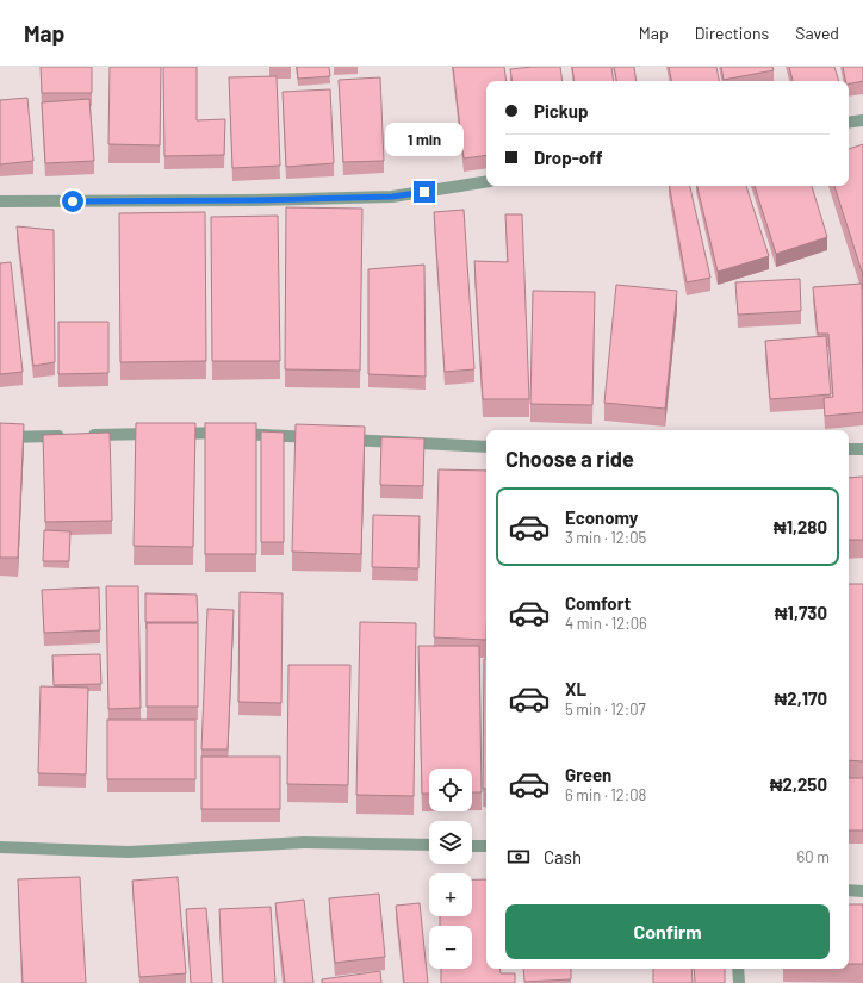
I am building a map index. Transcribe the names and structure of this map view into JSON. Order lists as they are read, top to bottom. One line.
{"page":{"header":"Map","nav":["Map","Directions","Saved"],"banner":["Pickup","Drop-off"],"bubble":"1 min","heading":"Choose a ride","list":[{"name":"Economy","note":"3 min · 12:05","value":"₦1,280"},{"name":"Comfort","note":"4 min · 12:06","value":"₦1,730"},{"name":"XL","note":"5 min · 12:07","value":"₦2,170"},{"name":"Green","note":"6 min · 12:08","value":"₦2,250"}],"map_buttons":["+","−"],"pay":["Cash","60 m"],"buttons":"Confirm"}}
